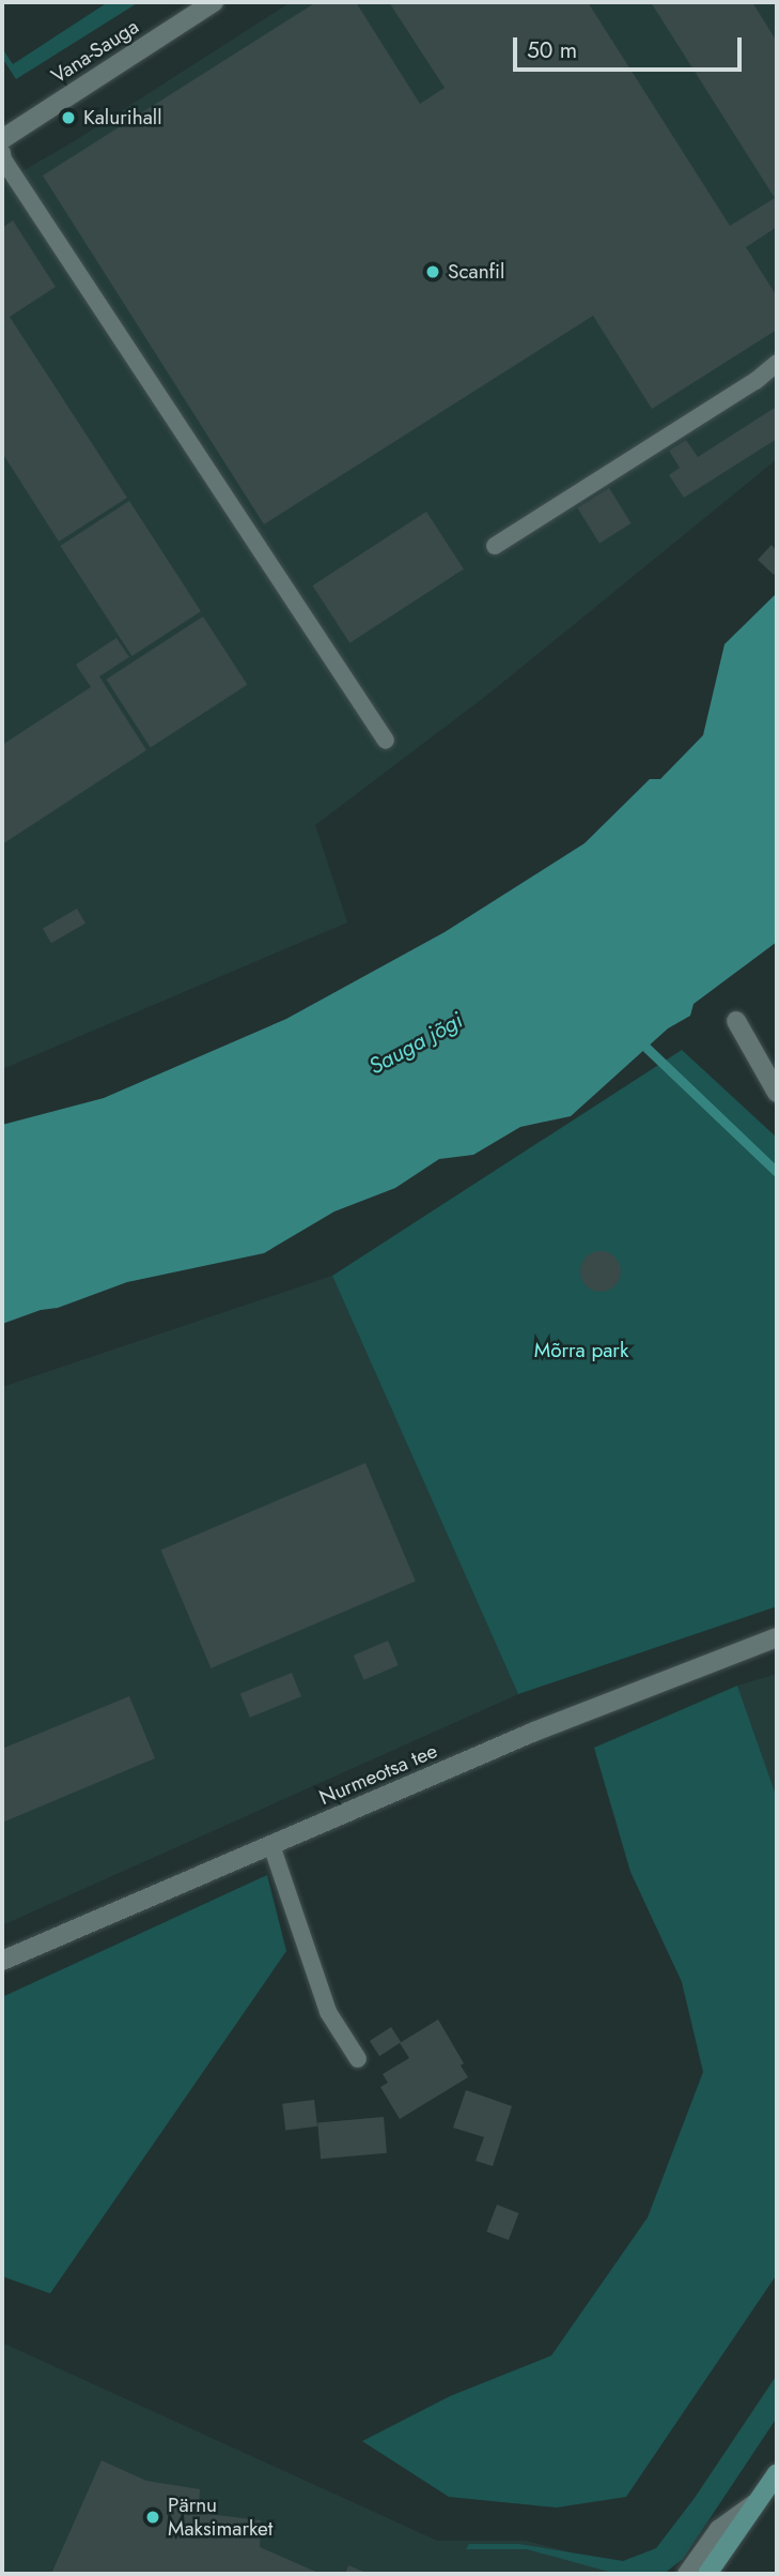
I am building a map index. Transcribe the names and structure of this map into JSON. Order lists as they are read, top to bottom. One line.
{"streets":{"street":["Vana-Sauga","Nurmeotsa tee"]},"water":["Sauga jõgi"],"parks":["Mõrra park"],"places":["Kalurihall","Scanfil","Pärnu Maksimarket"],"scale_bar":"50 m"}
